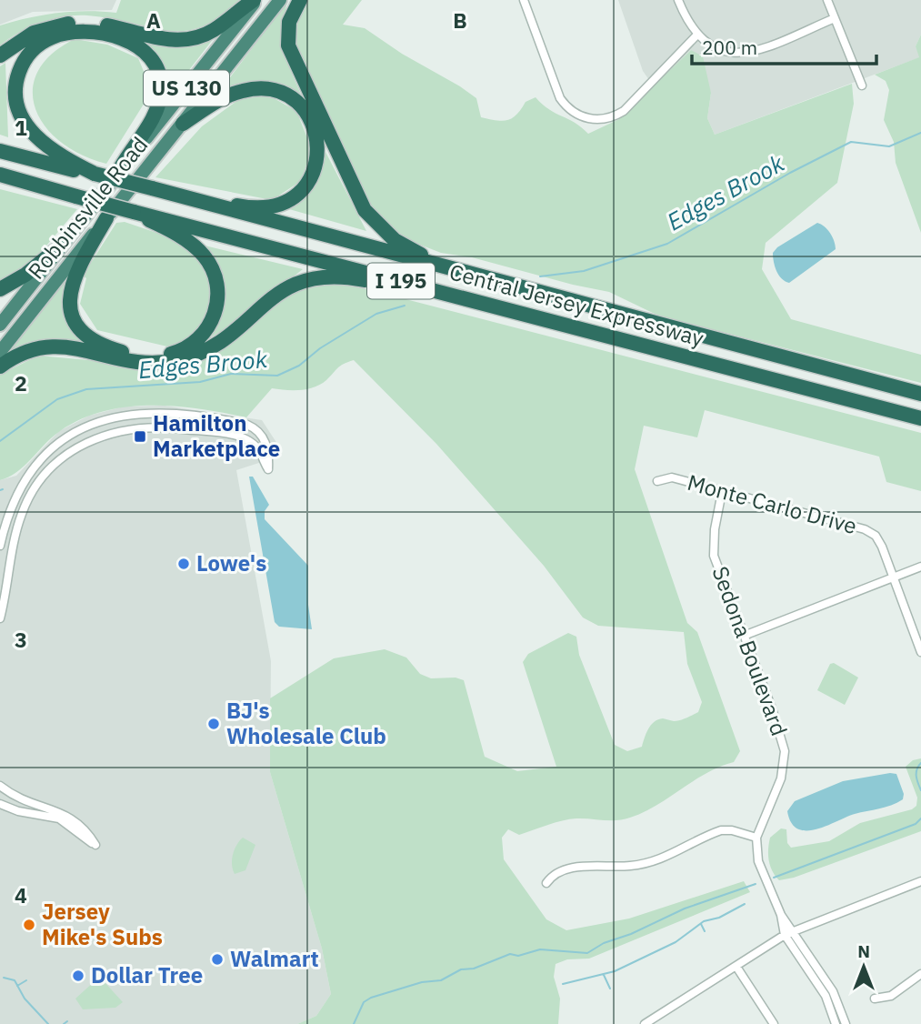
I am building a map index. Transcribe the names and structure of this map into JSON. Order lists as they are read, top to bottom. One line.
{"streets":{"highway":["US 130","Robbinsville Road","I 195","Central Jersey Expressway"],"street":["Monte Carlo Drive","Sedona Boulevard"]},"crossings":[["Monte Carlo Drive","Sedona Boulevard"]],"water":["Edges Brook"],"places":{"transit":["Hamilton Marketplace"],"other":["Lowe's","BJ's Wholesale Club","Jersey Mike's Subs","Walmart","Dollar Tree"]},"scale_bar":"200 m","north":"top","grid":{"columns":["A","B"],"rows":["1","2","3","4"]}}
